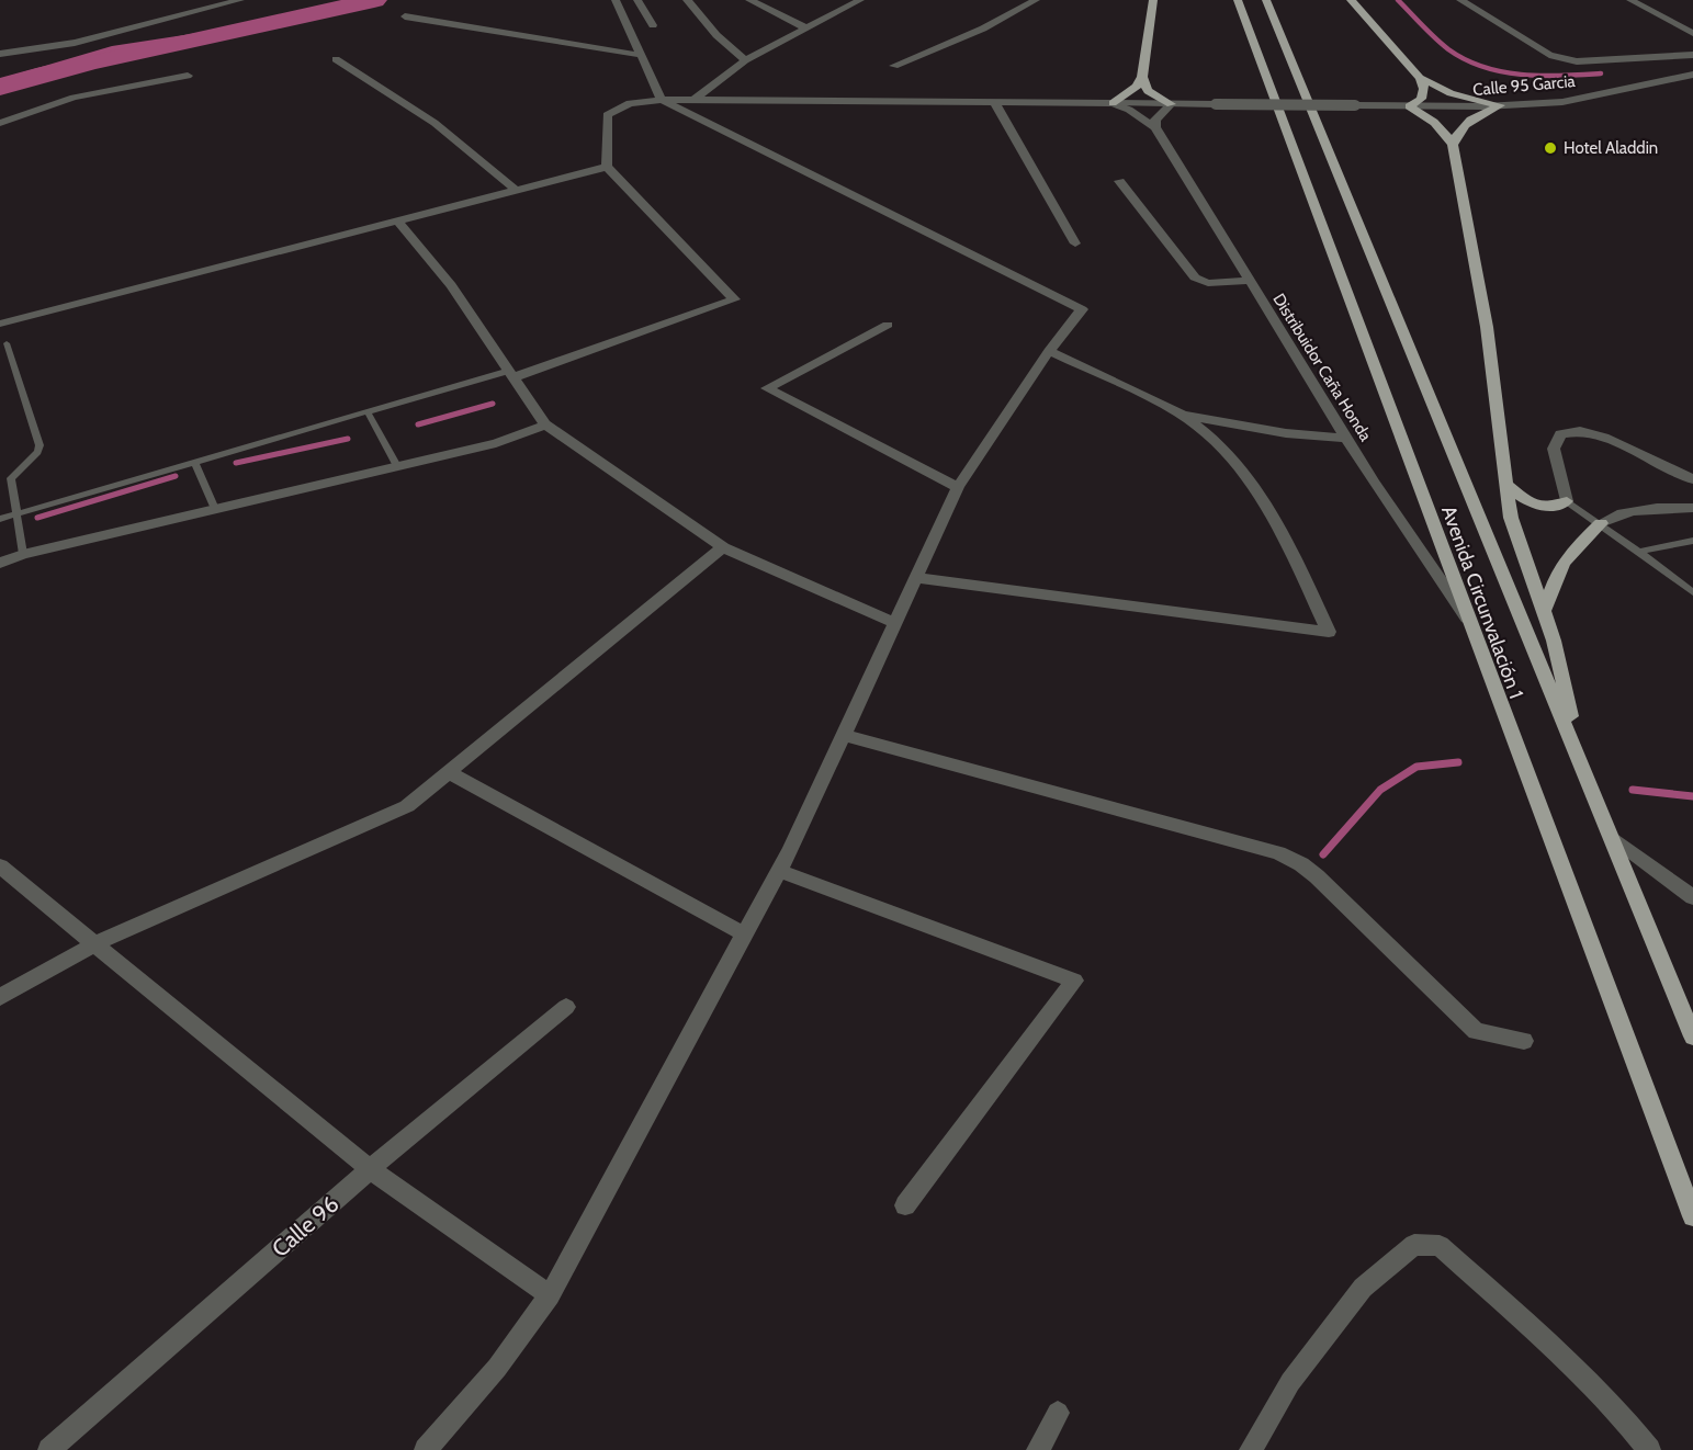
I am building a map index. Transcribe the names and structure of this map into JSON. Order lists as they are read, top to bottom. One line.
{"streets":{"main road":["Avenida Circunvalación 1"],"street":["Calle 95 Garcia","Distribuidor Caña Honda","Calle 96"]},"crossings":[["Calle 95 Garcia","Distribuidor Caña Honda"],["Distribuidor Caña Honda","Avenida Circunvalación 1"]],"places":["Hotel Aladdin"]}
